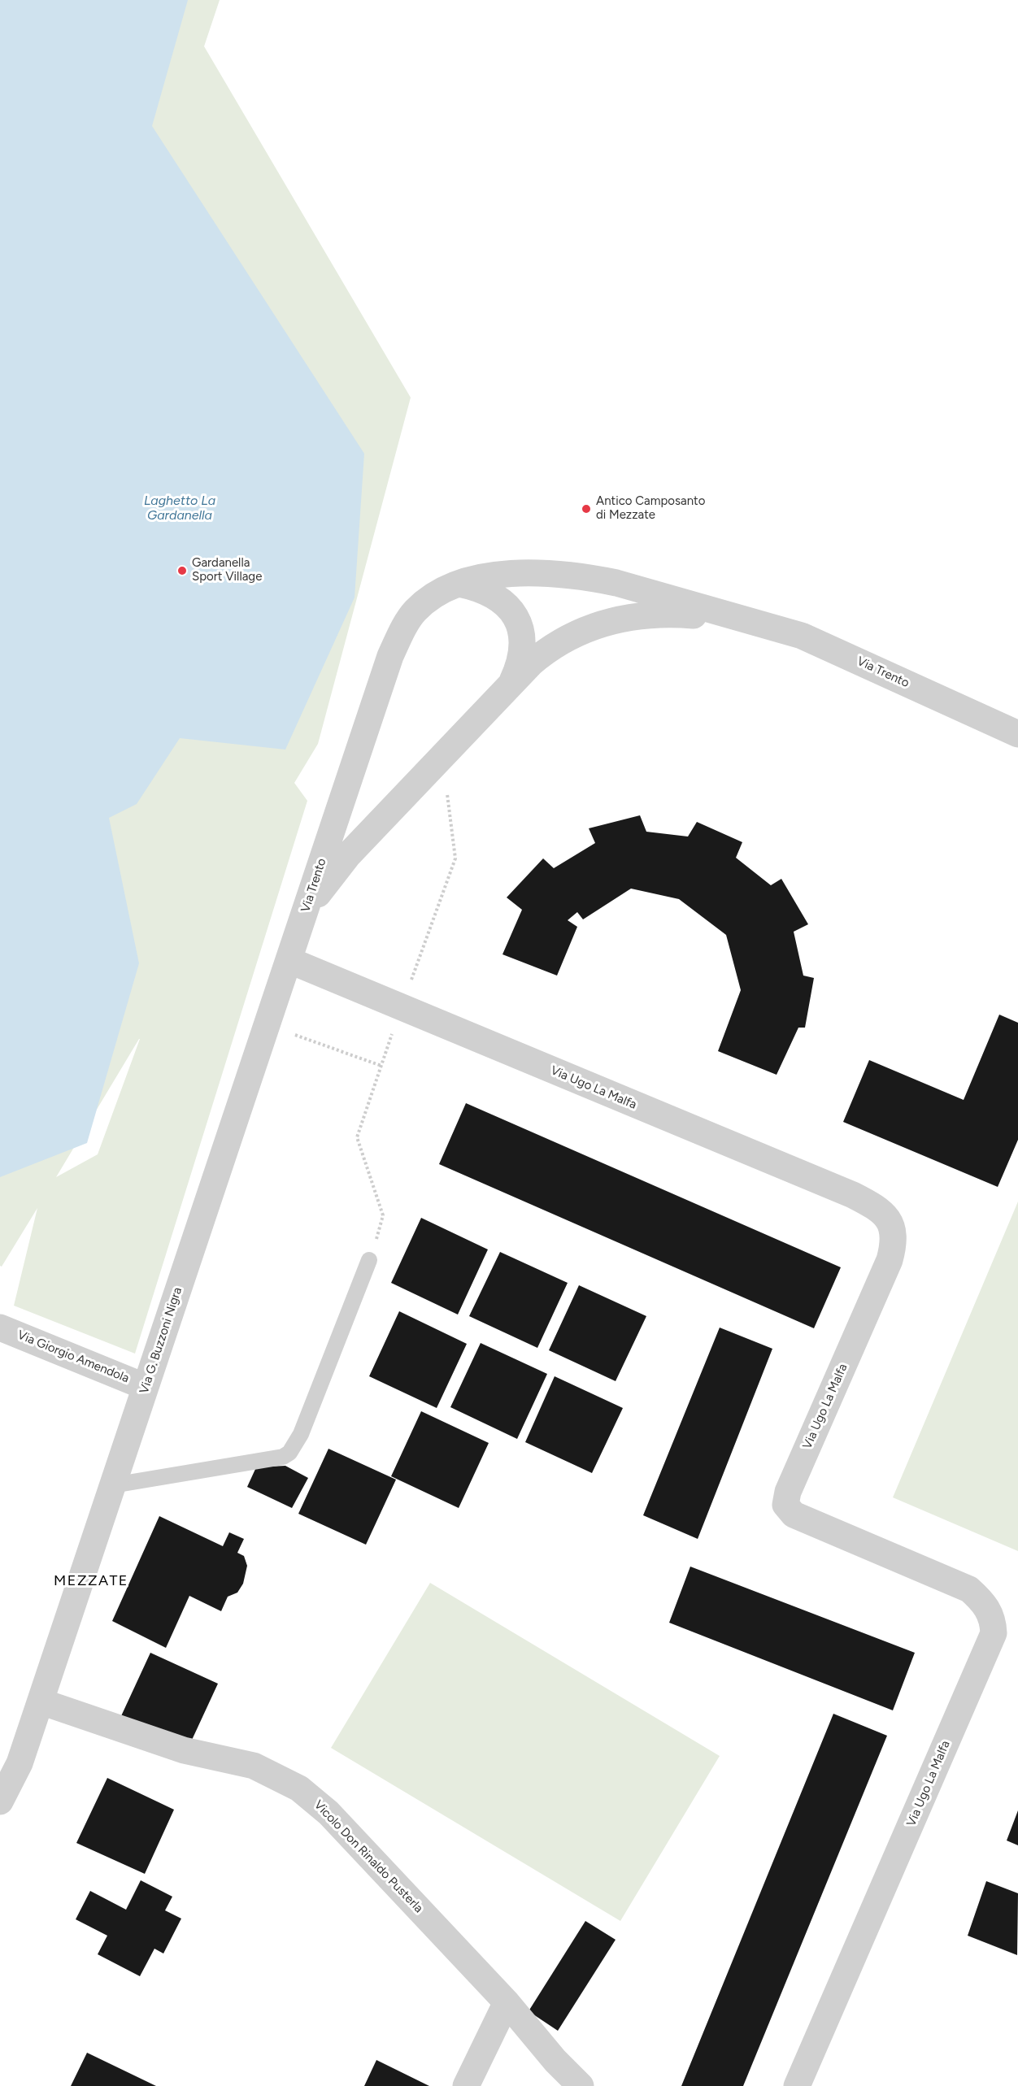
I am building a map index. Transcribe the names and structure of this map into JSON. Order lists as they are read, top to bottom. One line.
{"streets":{"street":["Via Trento","Via Ugo La Malfa","Via G. Buzzoni Nigra","Via Giorgio Amendola","Vicolo Don Rinaldo Pusterla"]},"crossings":[["Via Trento","Via G. Buzzoni Nigra"],["Via Ugo La Malfa","Via G. Buzzoni Nigra"],["Via G. Buzzoni Nigra","Via Giorgio Amendola"],["Via G. Buzzoni Nigra","Vicolo Don Rinaldo Pusterla"]],"districts":["MEZZATE"],"water":["Laghetto La Gardanella"],"places":["Antico Camposanto di Mezzate","Gardanella Sport Village"]}
